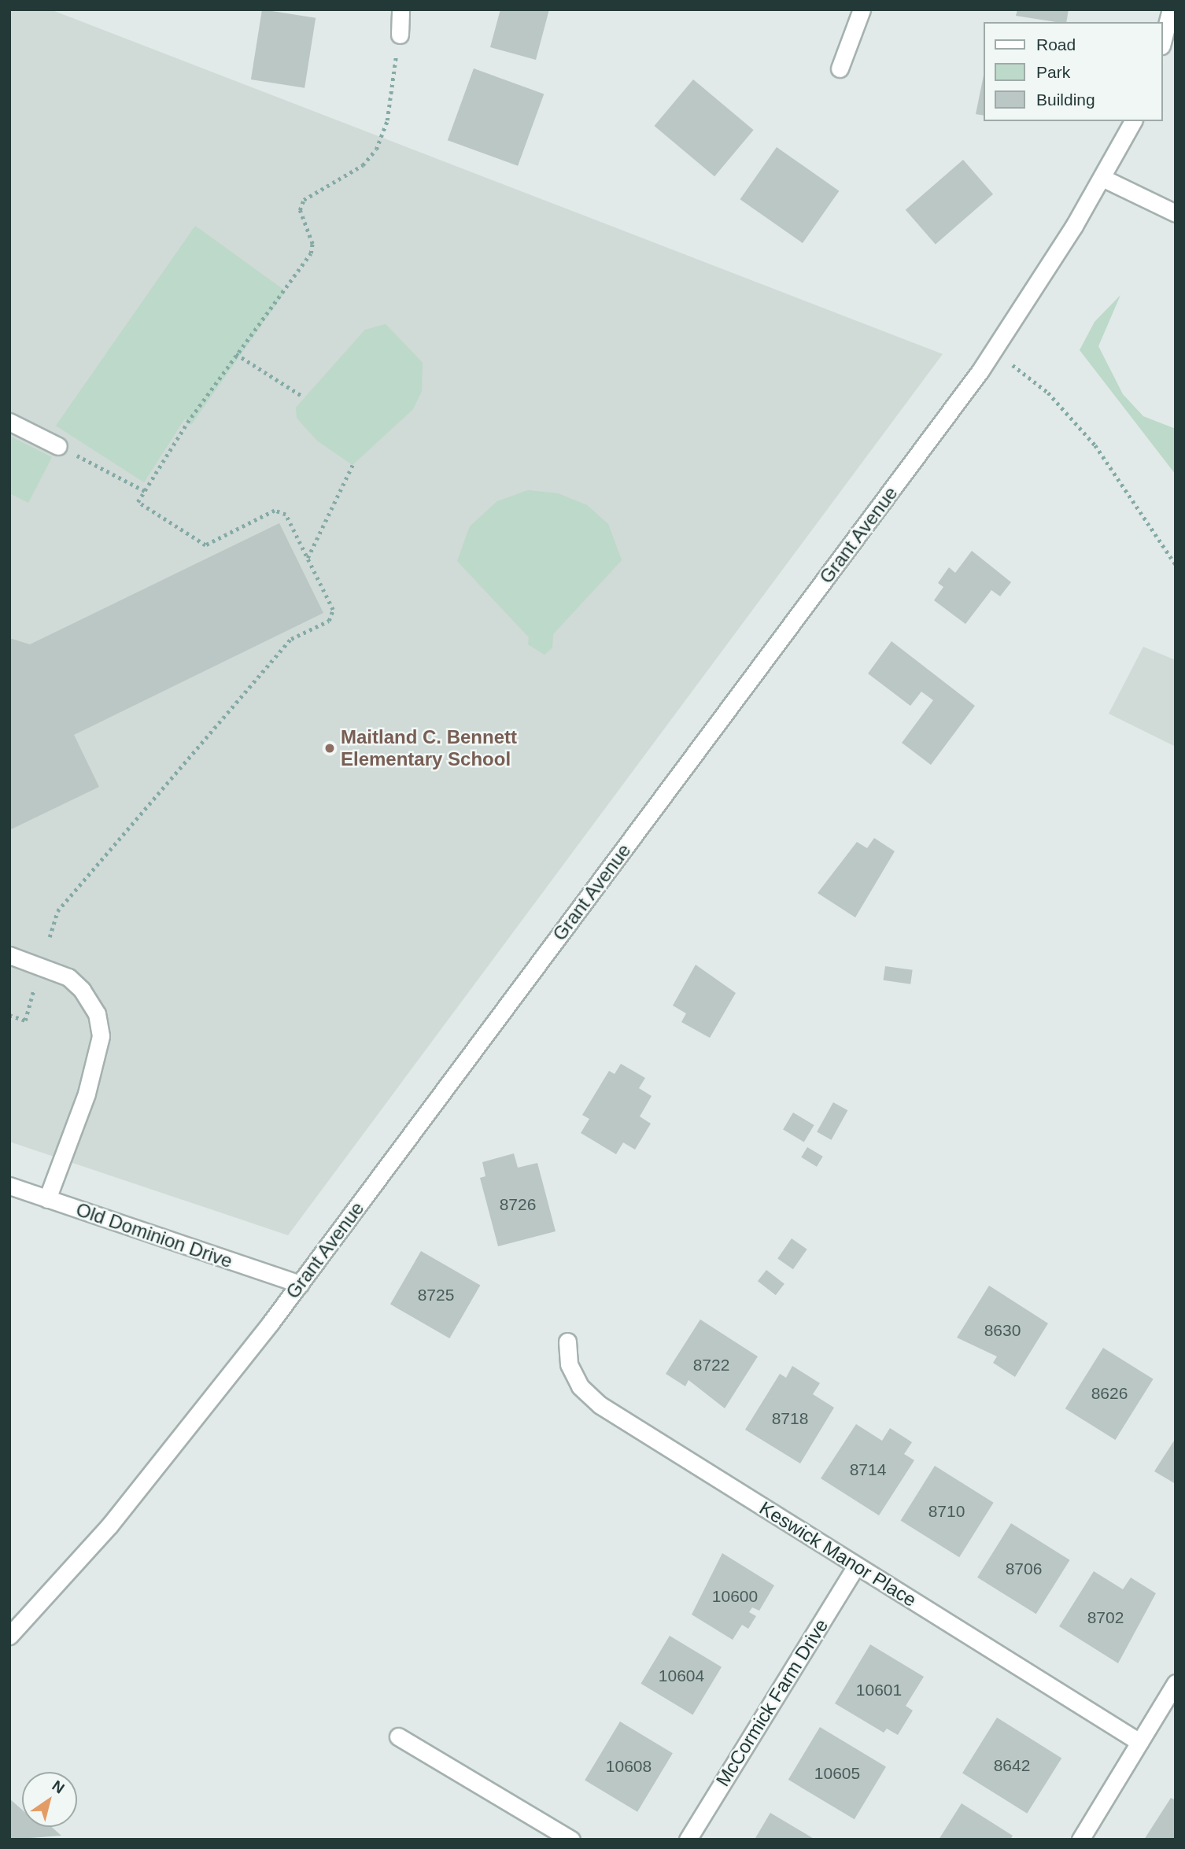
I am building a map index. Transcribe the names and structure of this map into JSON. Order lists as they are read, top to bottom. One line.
{"streets":{"street":["Grant Avenue","Old Dominion Drive","Keswick Manor Place","McCormick Farm Drive"]},"crossings":[["Grant Avenue","Old Dominion Drive"],["Keswick Manor Place","McCormick Farm Drive"]],"places":["Maitland C. Bennett Elementary School"],"house_numbers":["8726","8725","8630","8722","8626","8718","8714","8710","8706","10600","8702","10604","10601","8642","10608","10605"],"legend":["Road","Park","Building"],"north":"top right"}
